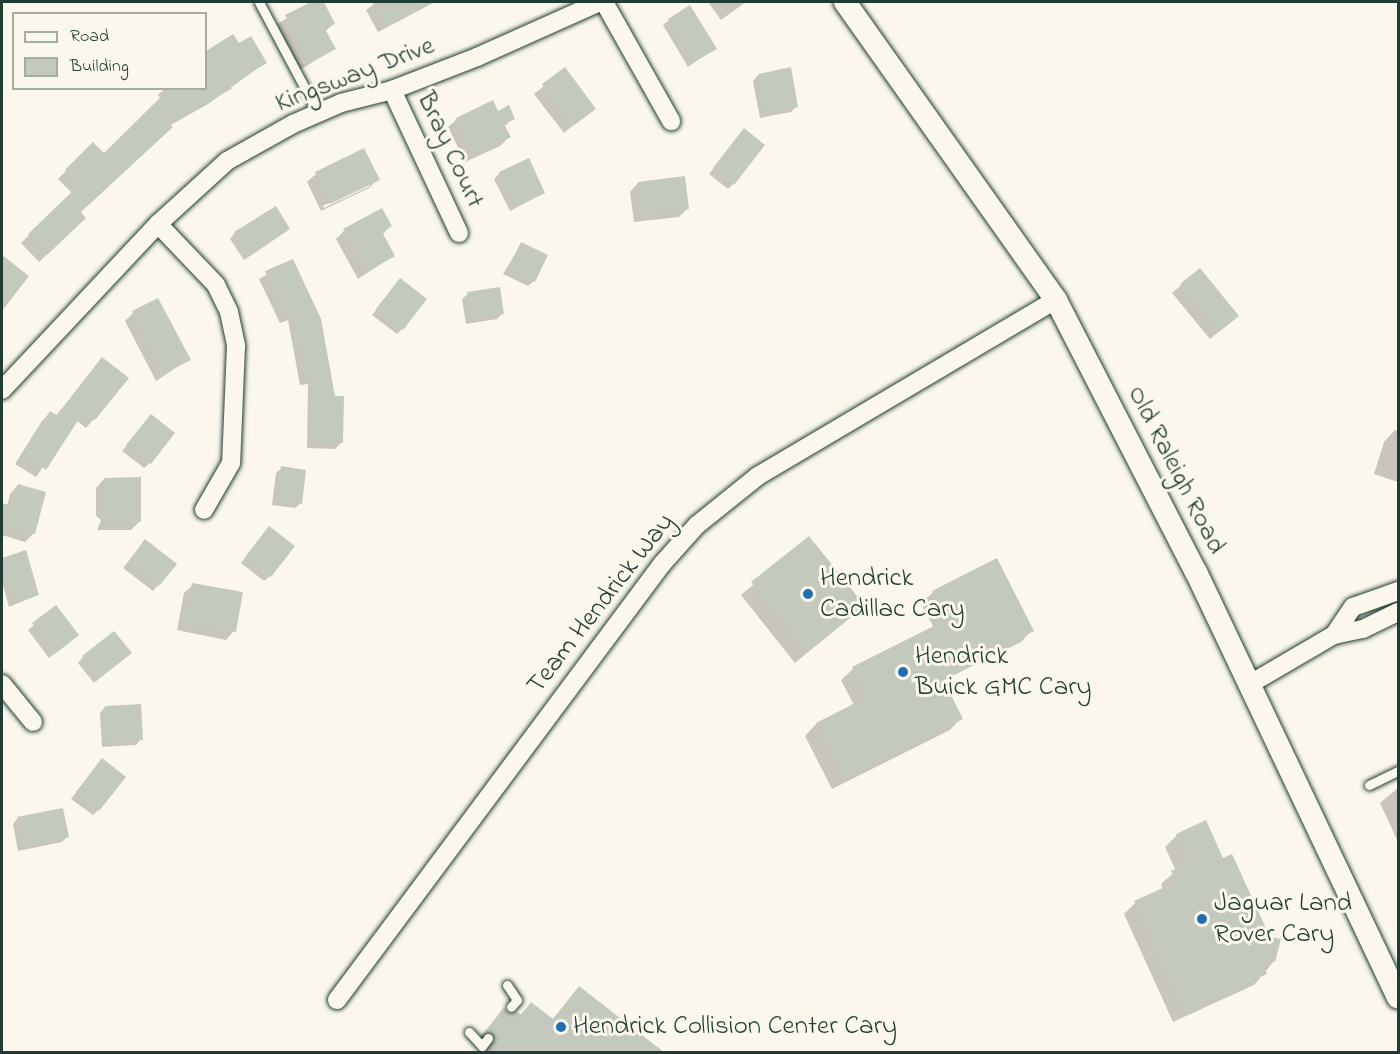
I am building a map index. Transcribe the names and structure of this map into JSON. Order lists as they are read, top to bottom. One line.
{"streets":{"street":["Kingsway Drive","Bray Court","Old Raleigh Road","Team Hendrick Way"]},"crossings":[["Kingsway Drive","Bray Court"],["Old Raleigh Road","Team Hendrick Way"]],"places":["Hendrick Cadillac Cary","Hendrick Buick GMC Cary","Jaguar Land Rover Cary","Hendrick Collision Center Cary"],"legend":["Road","Building"]}
